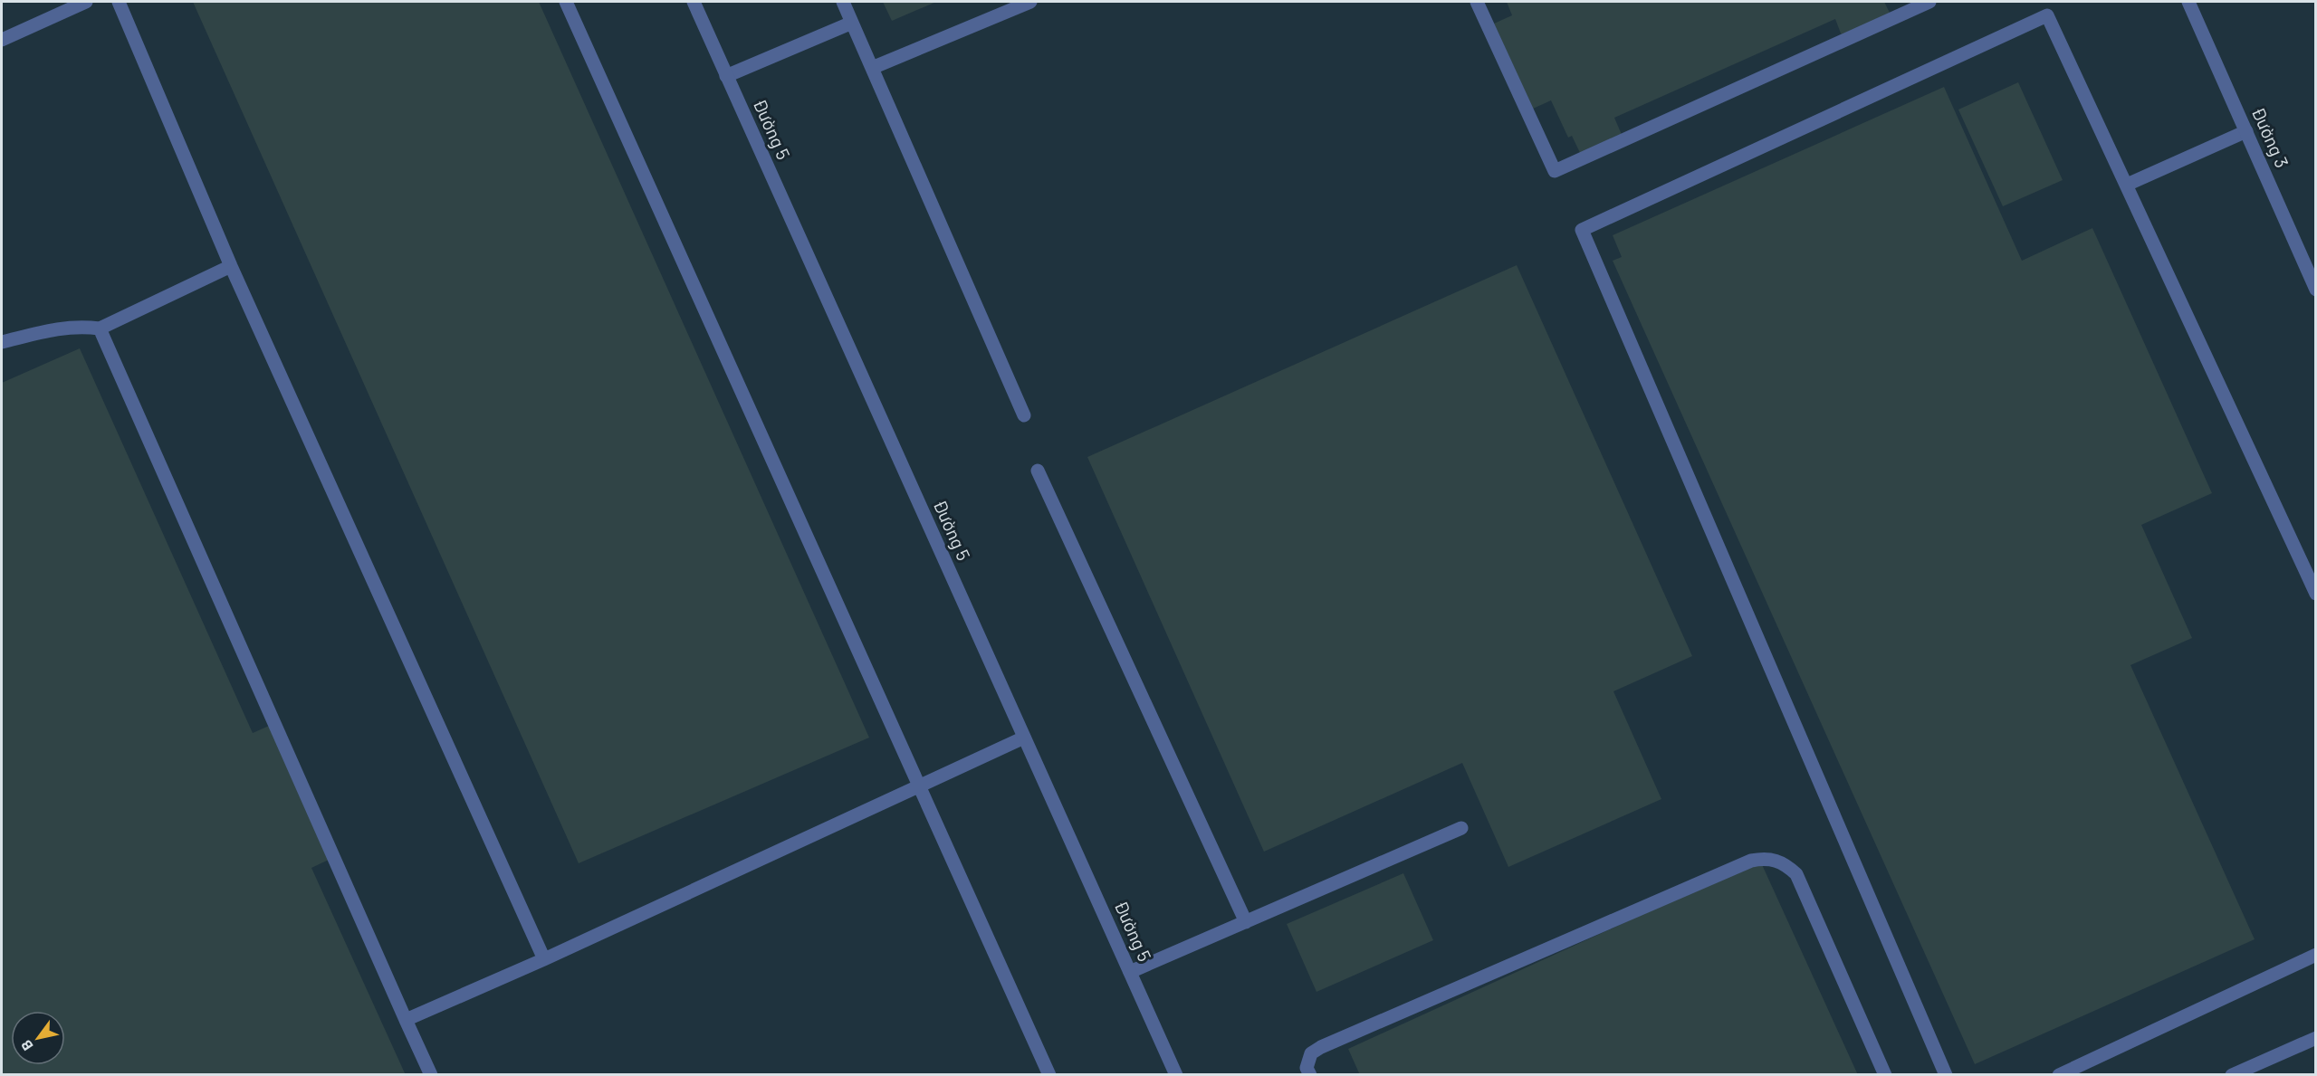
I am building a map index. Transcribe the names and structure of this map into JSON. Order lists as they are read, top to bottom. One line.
{"streets":{"street":["Đường 5","Đường 3"]},"north":"bottom left"}
